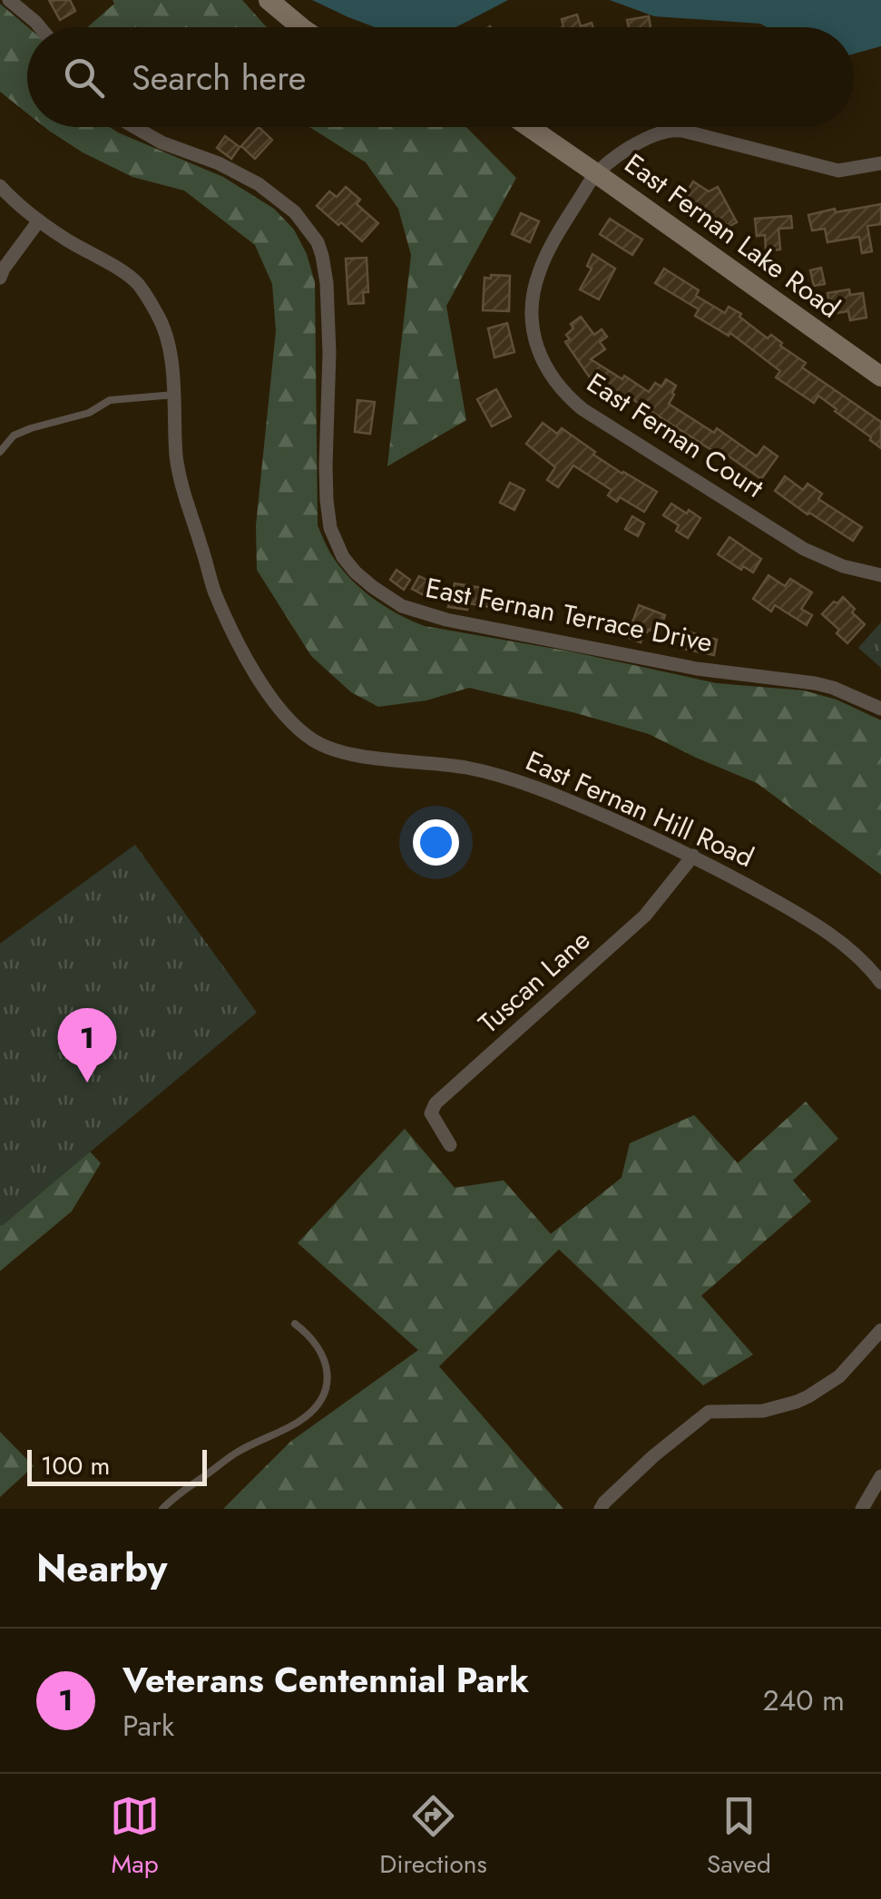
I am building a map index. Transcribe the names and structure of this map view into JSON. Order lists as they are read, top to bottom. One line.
{"streets":{"street":["East Fernan Lake Road","East Fernan Court","East Fernan Terrace Drive","East Fernan Hill Road","Tuscan Lane"]},"crossings":[["East Fernan Lake Road","East Fernan Court"],["East Fernan Hill Road","Tuscan Lane"]],"scale_bar":"100 m","page":{"search":"Search here","pins":"1","scale":"100 m","heading":"Nearby","list":[{"mark":"1","name":"Veterans Centennial Park","note":"Park","value":"240 m"}],"nav":["Map","Directions","Saved"]}}
